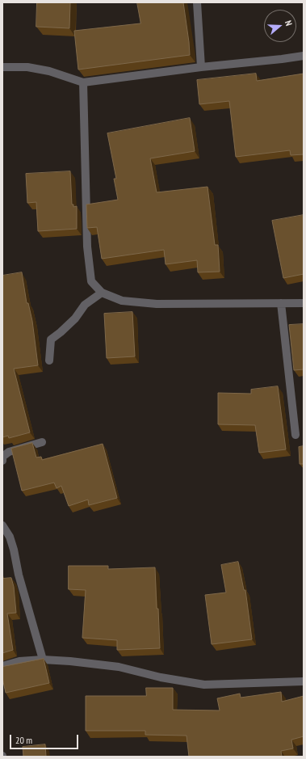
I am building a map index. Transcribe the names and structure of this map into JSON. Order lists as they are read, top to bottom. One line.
{"scale_bar":"20 m","north":"right"}
